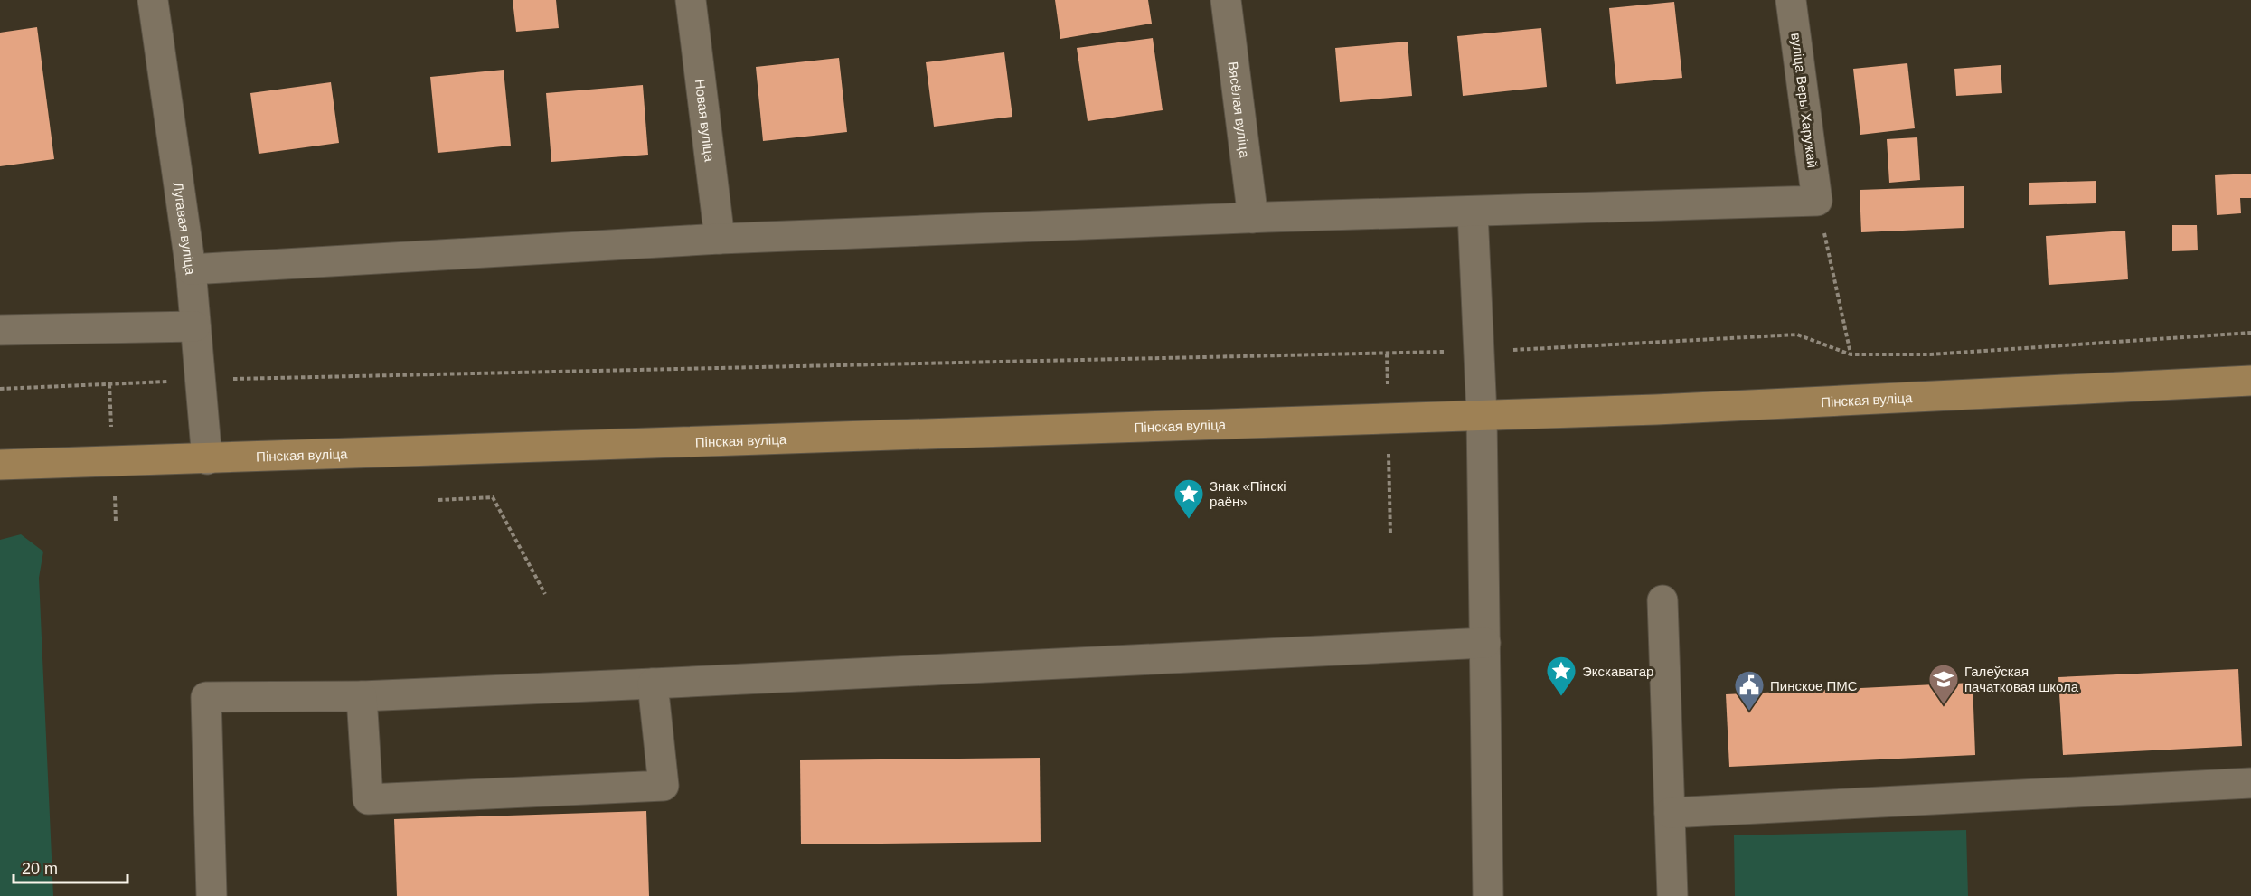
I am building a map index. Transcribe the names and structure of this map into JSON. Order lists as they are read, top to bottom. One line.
{"streets":{"main road":["Пінская вуліца"],"street":["вуліца Веры Харужай","Вясёлая вуліца","Новая вуліца","Лугавая вуліца"]},"crossings":[["Лугавая вуліца","Пінская вуліца"]],"places":{"place":["Знак «Пінскі раён»","Экскаватар"],"school or university":["Галеўская пачатковая школа"],"public building":["Пинское ПМС"]},"scale_bar":"20 m"}
